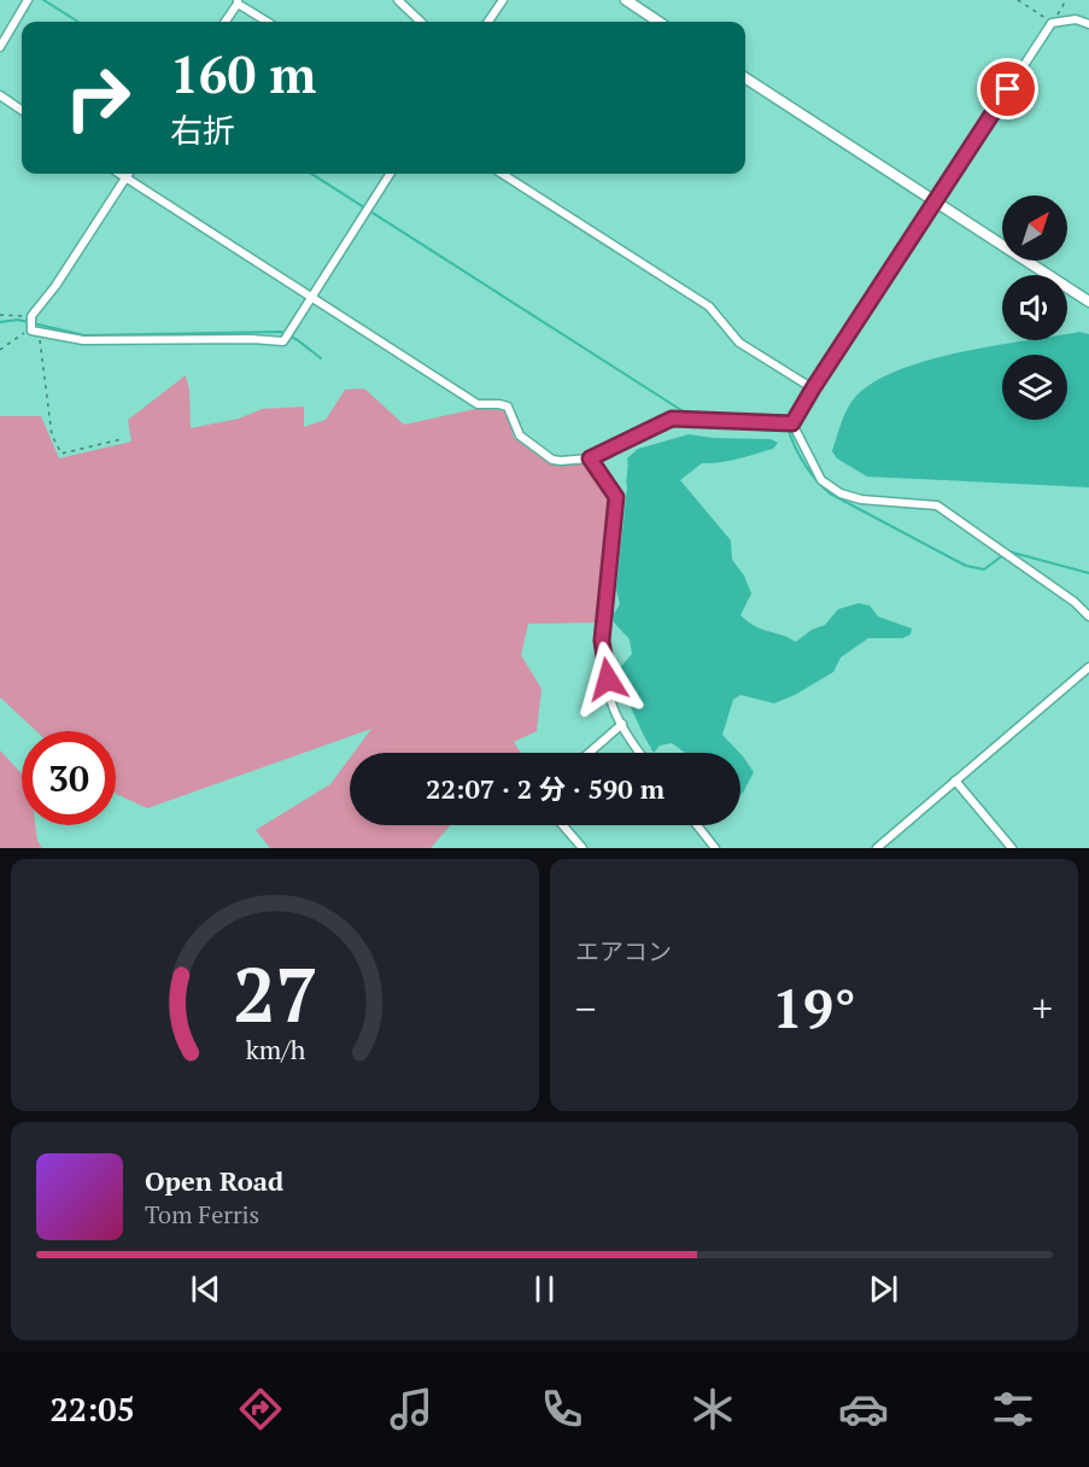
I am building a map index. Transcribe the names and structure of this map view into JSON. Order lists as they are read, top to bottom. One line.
{"north":"top right","page":{"turn":["160 m","右折"],"limit":"30","trip":"22:07 · 2 分 · 590 m","tile":"エアコン","heat":["−","19°","+"],"song":["Open Road","Tom Ferris"],"tabs":"22:05","gauge":["27","km/h"]}}
